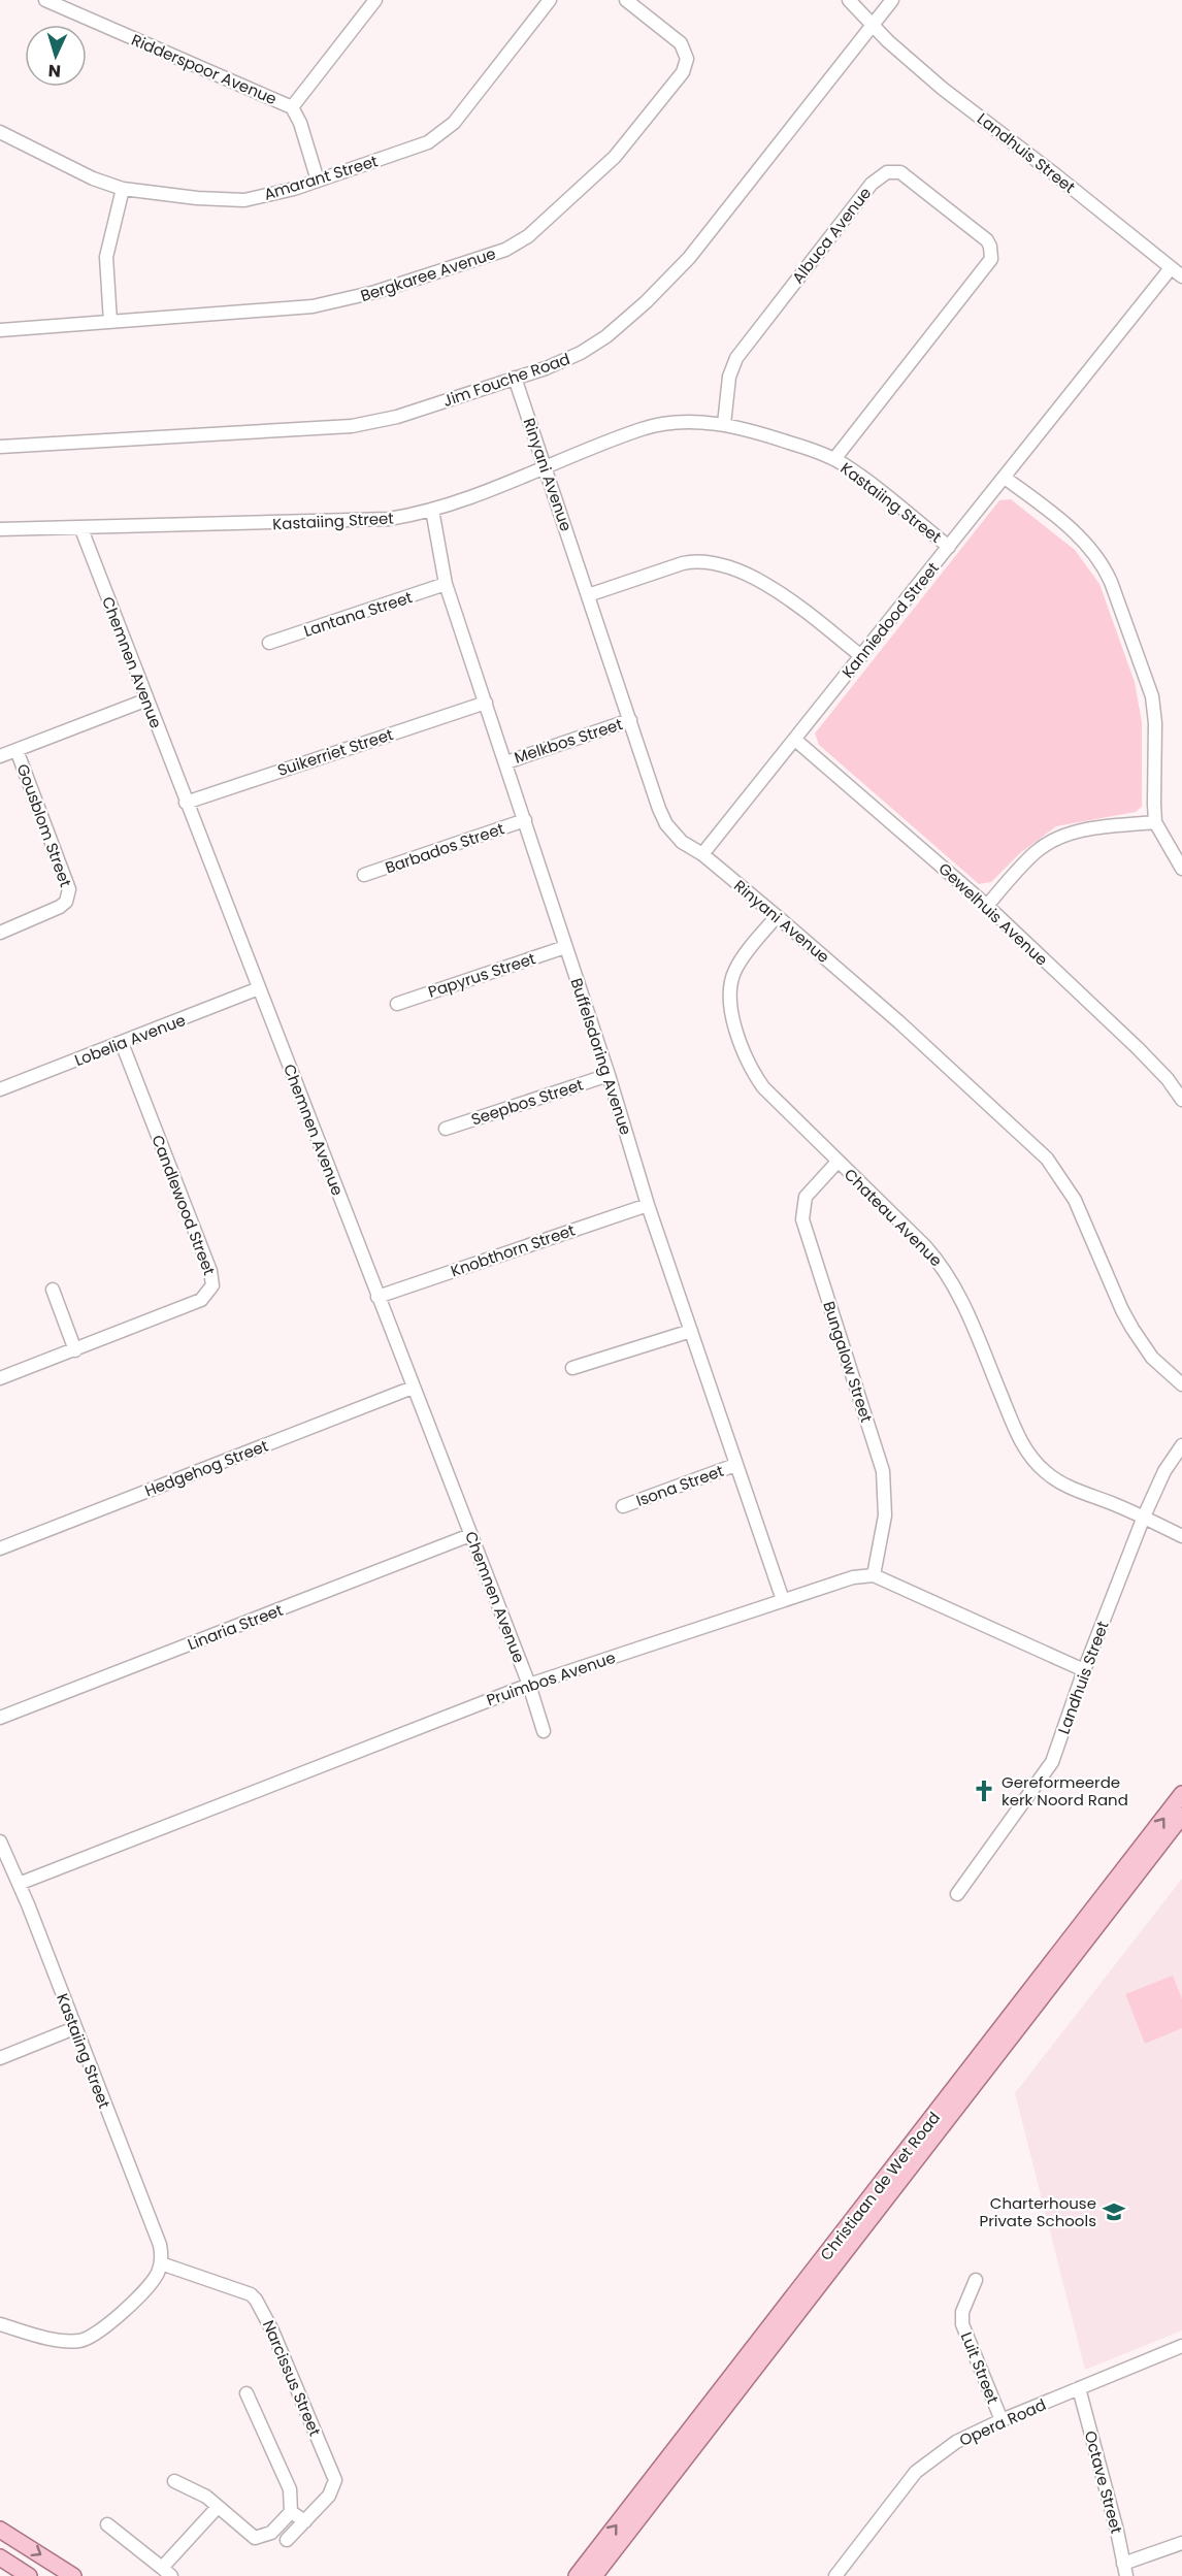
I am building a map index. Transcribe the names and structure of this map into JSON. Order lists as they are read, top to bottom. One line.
{"streets":{"main road":["Christiaan de Wet Road"],"street":["Ridderspoor Avenue","Landhuis Street","Amarant Street","Albuca Avenue","Bergkaree Avenue","Jim Fouche Road","Rinyani Avenue","Kastaiing Street","Lantana Street","Kanniedood Street","Chemnen Avenue","Melkbos Street","Suikerriet Street","Gousblom Street","Barbados Street","Gewelhuis Avenue","Papyrus Street","Lobelia Avenue","Buffelsdoring Avenue","Seepbos Street","Candlewood Street","Chateau Avenue","Knobthorn Street","Bungalow Street","Hedgehog Street","Isona Street","Linaria Street","Pruimbos Avenue","Luit Street","Narcissus Street","Opera Road","Octave Street"]},"crossings":[["Ridderspoor Avenue","Amarant Street"],["Landhuis Street","Jim Fouche Road"],["Landhuis Street","Kanniedood Street"],["Landhuis Street","Chateau Avenue"],["Albuca Avenue","Kastaiing Street"],["Jim Fouche Road","Rinyani Avenue"],["Rinyani Avenue","Kastaiing Street"],["Rinyani Avenue","Kanniedood Street"],["Rinyani Avenue","Melkbos Street"],["Rinyani Avenue","Chateau Avenue"],["Kastaiing Street","Kanniedood Street"],["Kastaiing Street","Chemnen Avenue"],["Kastaiing Street","Buffelsdoring Avenue"],["Kastaiing Street","Pruimbos Avenue"],["Kastaiing Street","Narcissus Street"],["Lantana Street","Buffelsdoring Avenue"],["Kanniedood Street","Gewelhuis Avenue"],["Chemnen Avenue","Suikerriet Street"],["Chemnen Avenue","Lobelia Avenue"],["Chemnen Avenue","Knobthorn Street"],["Chemnen Avenue","Hedgehog Street"],["Chemnen Avenue","Linaria Street"],["Chemnen Avenue","Pruimbos Avenue"],["Melkbos Street","Buffelsdoring Avenue"],["Suikerriet Street","Buffelsdoring Avenue"],["Barbados Street","Buffelsdoring Avenue"],["Papyrus Street","Buffelsdoring Avenue"],["Lobelia Avenue","Candlewood Street"],["Buffelsdoring Avenue","Seepbos Street"],["Buffelsdoring Avenue","Knobthorn Street"],["Buffelsdoring Avenue","Isona Street"],["Buffelsdoring Avenue","Pruimbos Avenue"],["Chateau Avenue","Bungalow Street"],["Bungalow Street","Pruimbos Avenue"],["Luit Street","Opera Road"],["Opera Road","Octave Street"]],"places":{"church":["Gereformeerde kerk Noord Rand"],"school or university":["Charterhouse Private Schools"]},"north":"bottom"}
